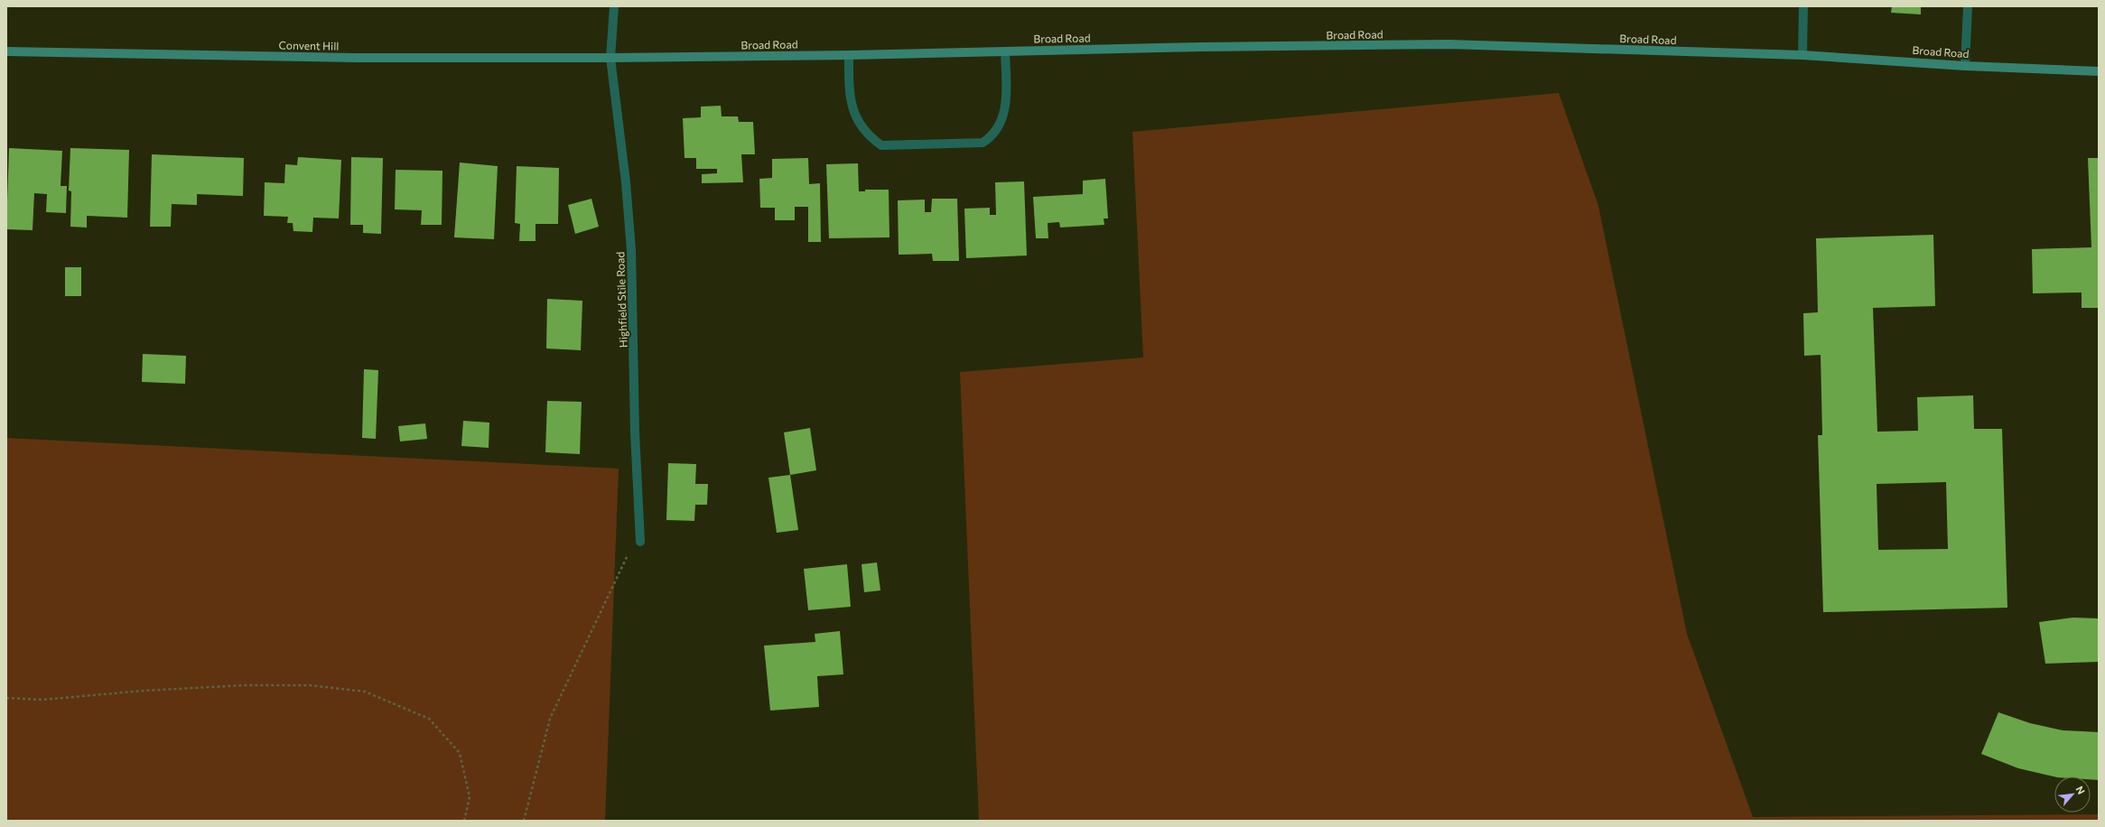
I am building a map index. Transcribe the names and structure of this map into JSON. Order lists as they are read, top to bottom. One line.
{"streets":{"main road":["Broad Road","Convent Hill"],"street":["Highfield Stile Road"]},"crossings":[["Broad Road","Convent Hill"],["Broad Road","Highfield Stile Road"],["Convent Hill","Highfield Stile Road"]],"north":"top right"}
